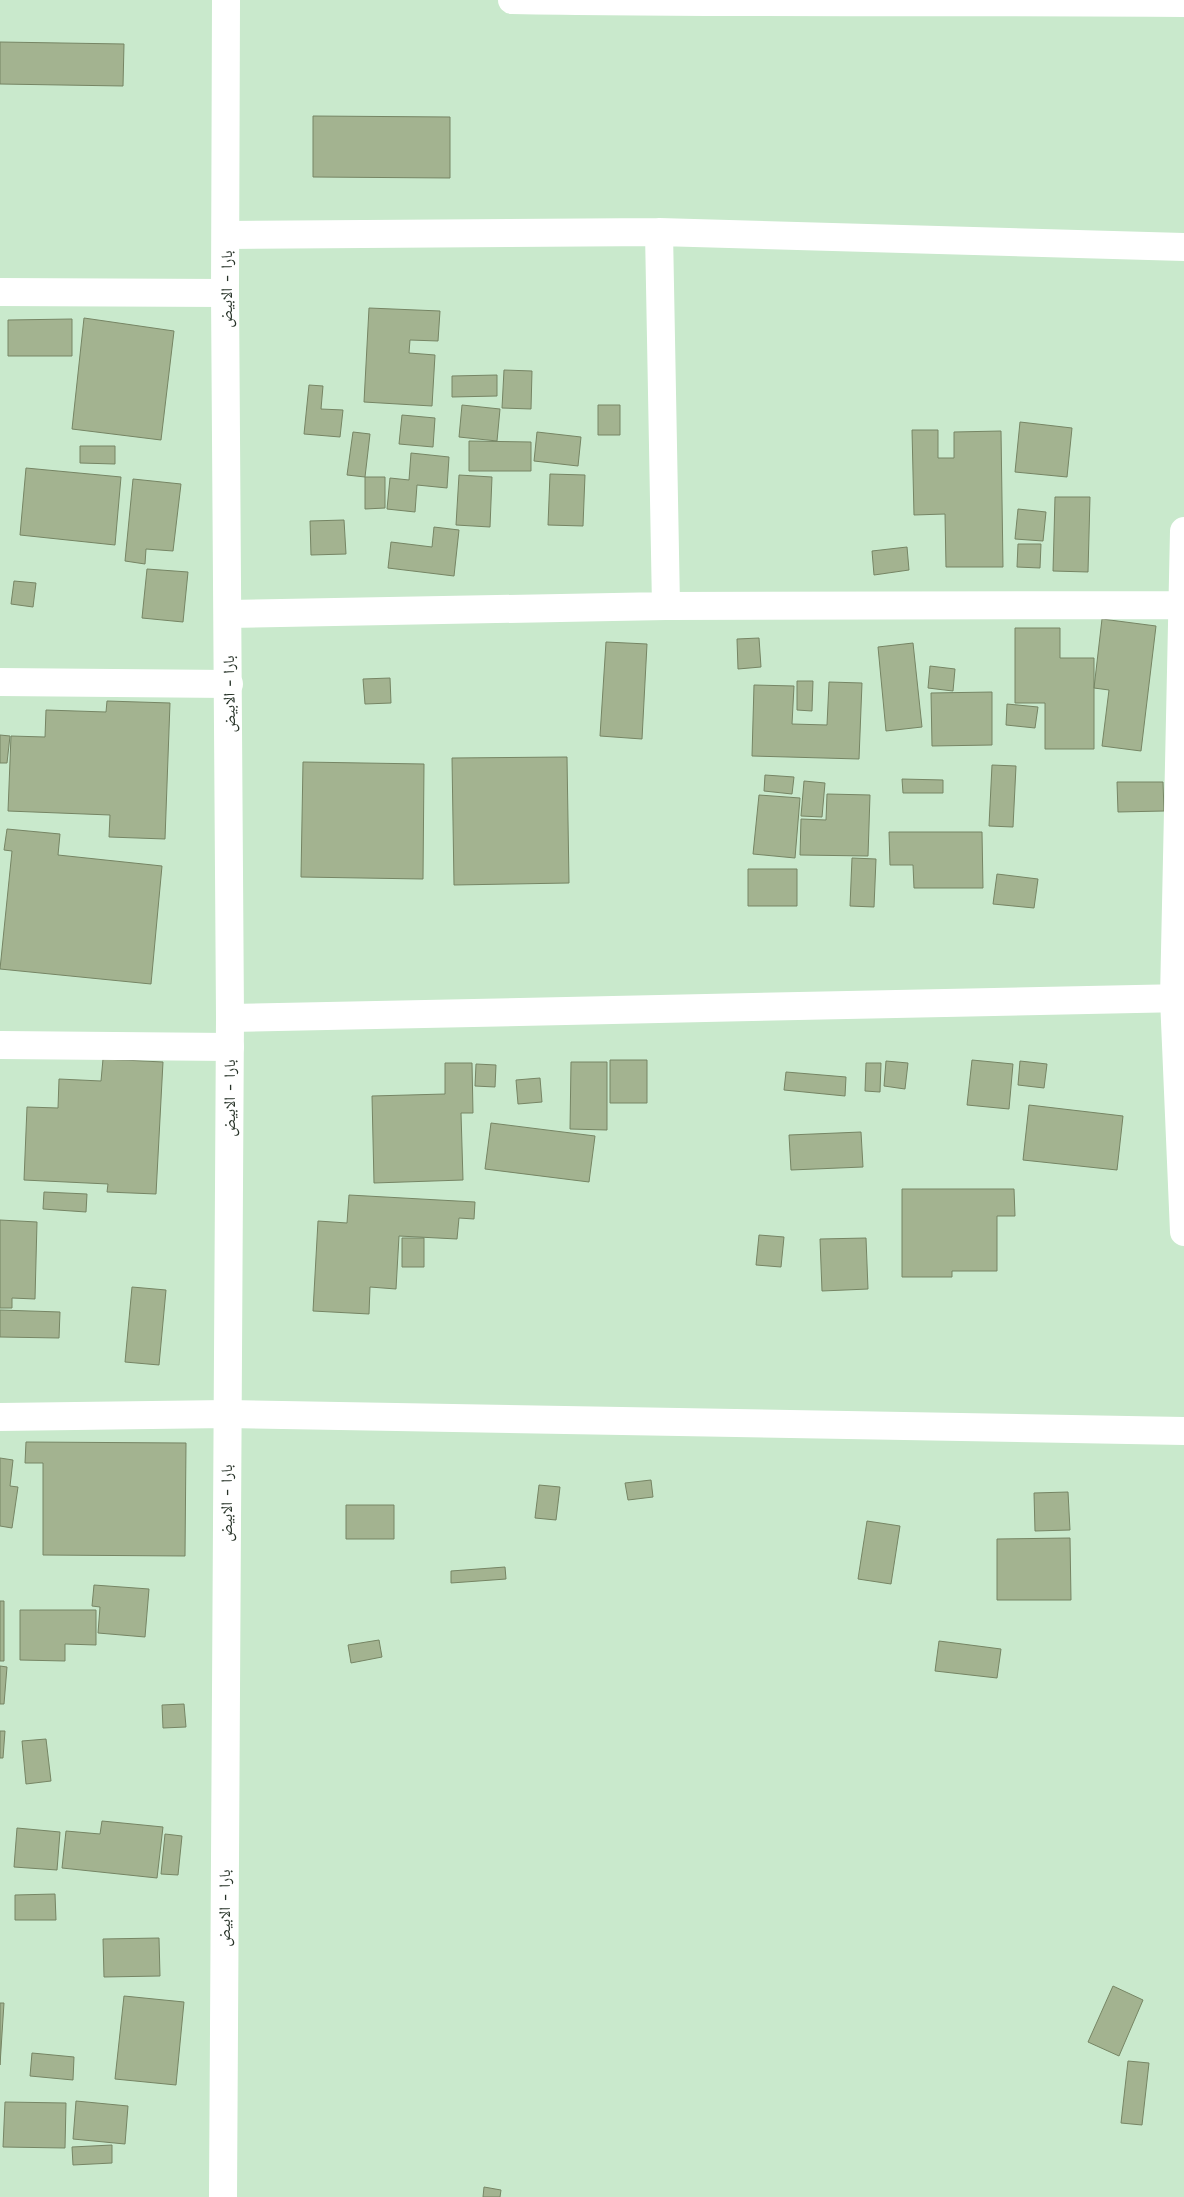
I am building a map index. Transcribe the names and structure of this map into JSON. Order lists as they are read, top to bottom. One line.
{"streets":{"street":["بارا - الابيض"]}}
